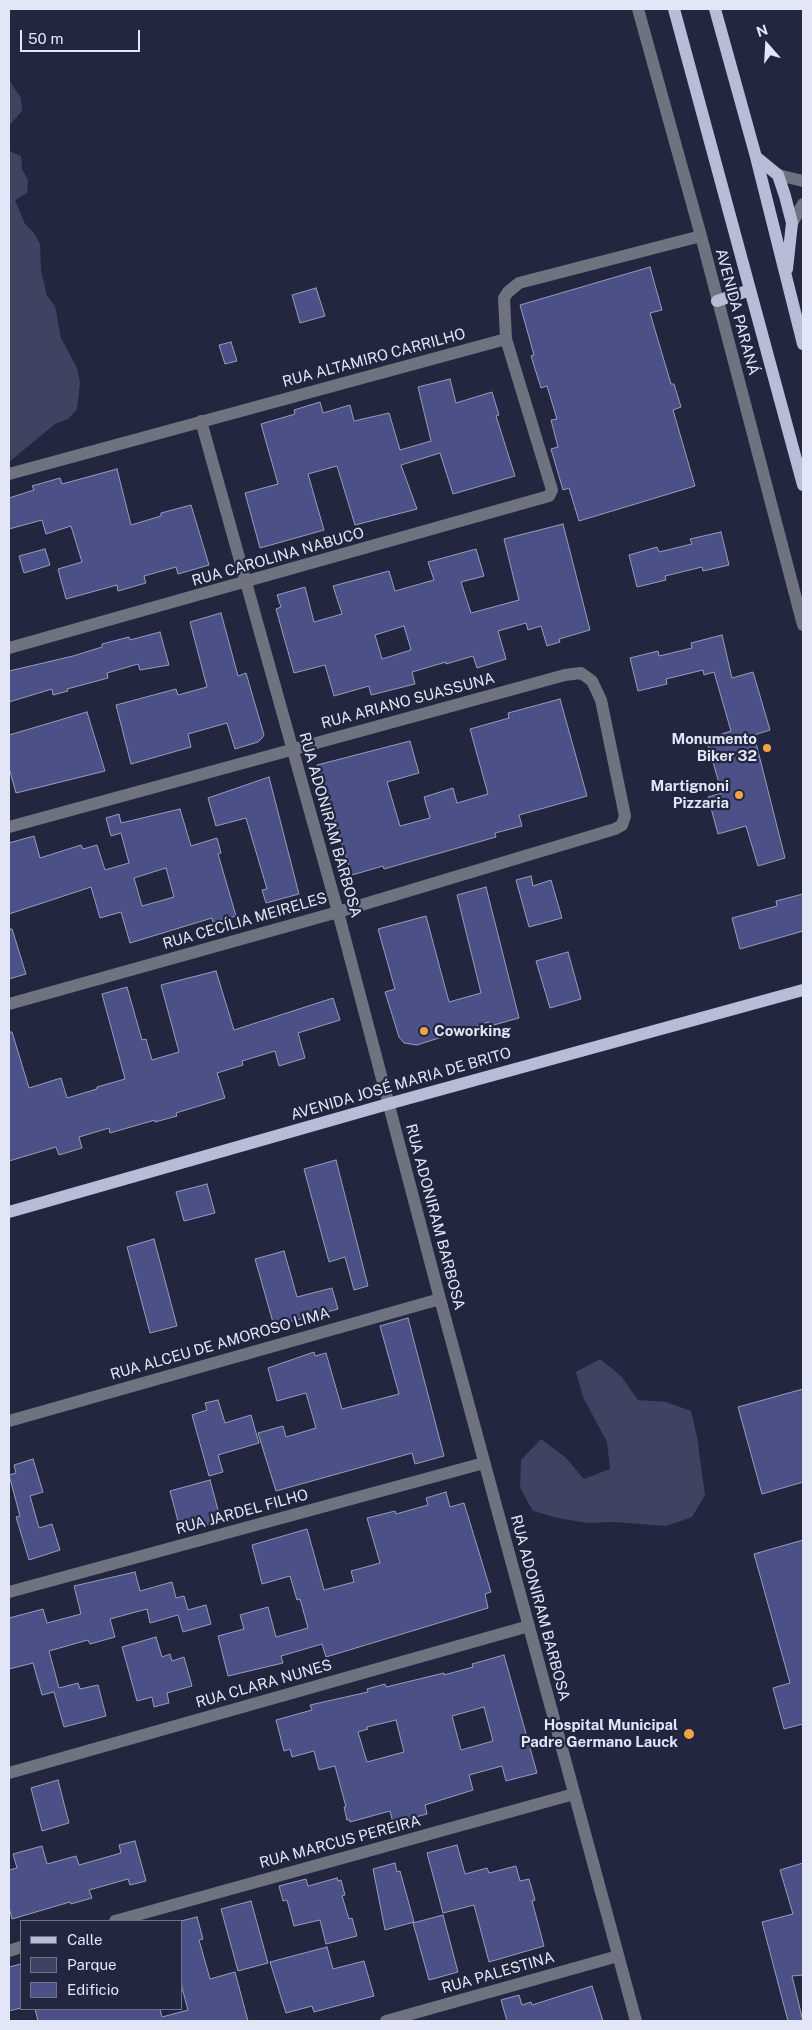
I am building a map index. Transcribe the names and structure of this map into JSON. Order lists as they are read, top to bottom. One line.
{"streets":{"main road":["AVENIDA PARANÁ","AVENIDA JOSÉ MARIA DE BRITO"],"street":["RUA ALTAMIRO CARRILHO","RUA CAROLINA NABUCO","RUA ARIANO SUASSUNA","RUA ADONIRAM BARBOSA","RUA CECÍLIA MEIRELES","RUA ALCEU DE AMOROSO LIMA","RUA JARDEL FILHO","RUA CLARA NUNES","RUA MARCUS PEREIRA","RUA PALESTINA"]},"crossings":[["RUA ALTAMIRO CARRILHO","RUA CAROLINA NABUCO"],["RUA ALTAMIRO CARRILHO","RUA ADONIRAM BARBOSA"],["RUA CAROLINA NABUCO","RUA ADONIRAM BARBOSA"],["RUA ARIANO SUASSUNA","RUA ADONIRAM BARBOSA"],["RUA ARIANO SUASSUNA","RUA CECÍLIA MEIRELES"],["RUA ADONIRAM BARBOSA","RUA CECÍLIA MEIRELES"],["RUA ADONIRAM BARBOSA","AVENIDA JOSÉ MARIA DE BRITO"],["RUA ADONIRAM BARBOSA","RUA ALCEU DE AMOROSO LIMA"],["RUA ADONIRAM BARBOSA","RUA JARDEL FILHO"],["RUA ADONIRAM BARBOSA","RUA CLARA NUNES"],["RUA ADONIRAM BARBOSA","RUA MARCUS PEREIRA"],["RUA ADONIRAM BARBOSA","RUA PALESTINA"]],"places":["Monumento Biker 32","Martignoni Pizzaria","Coworking","Hospital Municipal Padre Germano Lauck"],"legend":["Calle","Parque","Edificio"],"scale_bar":"50 m","north":"top"}
